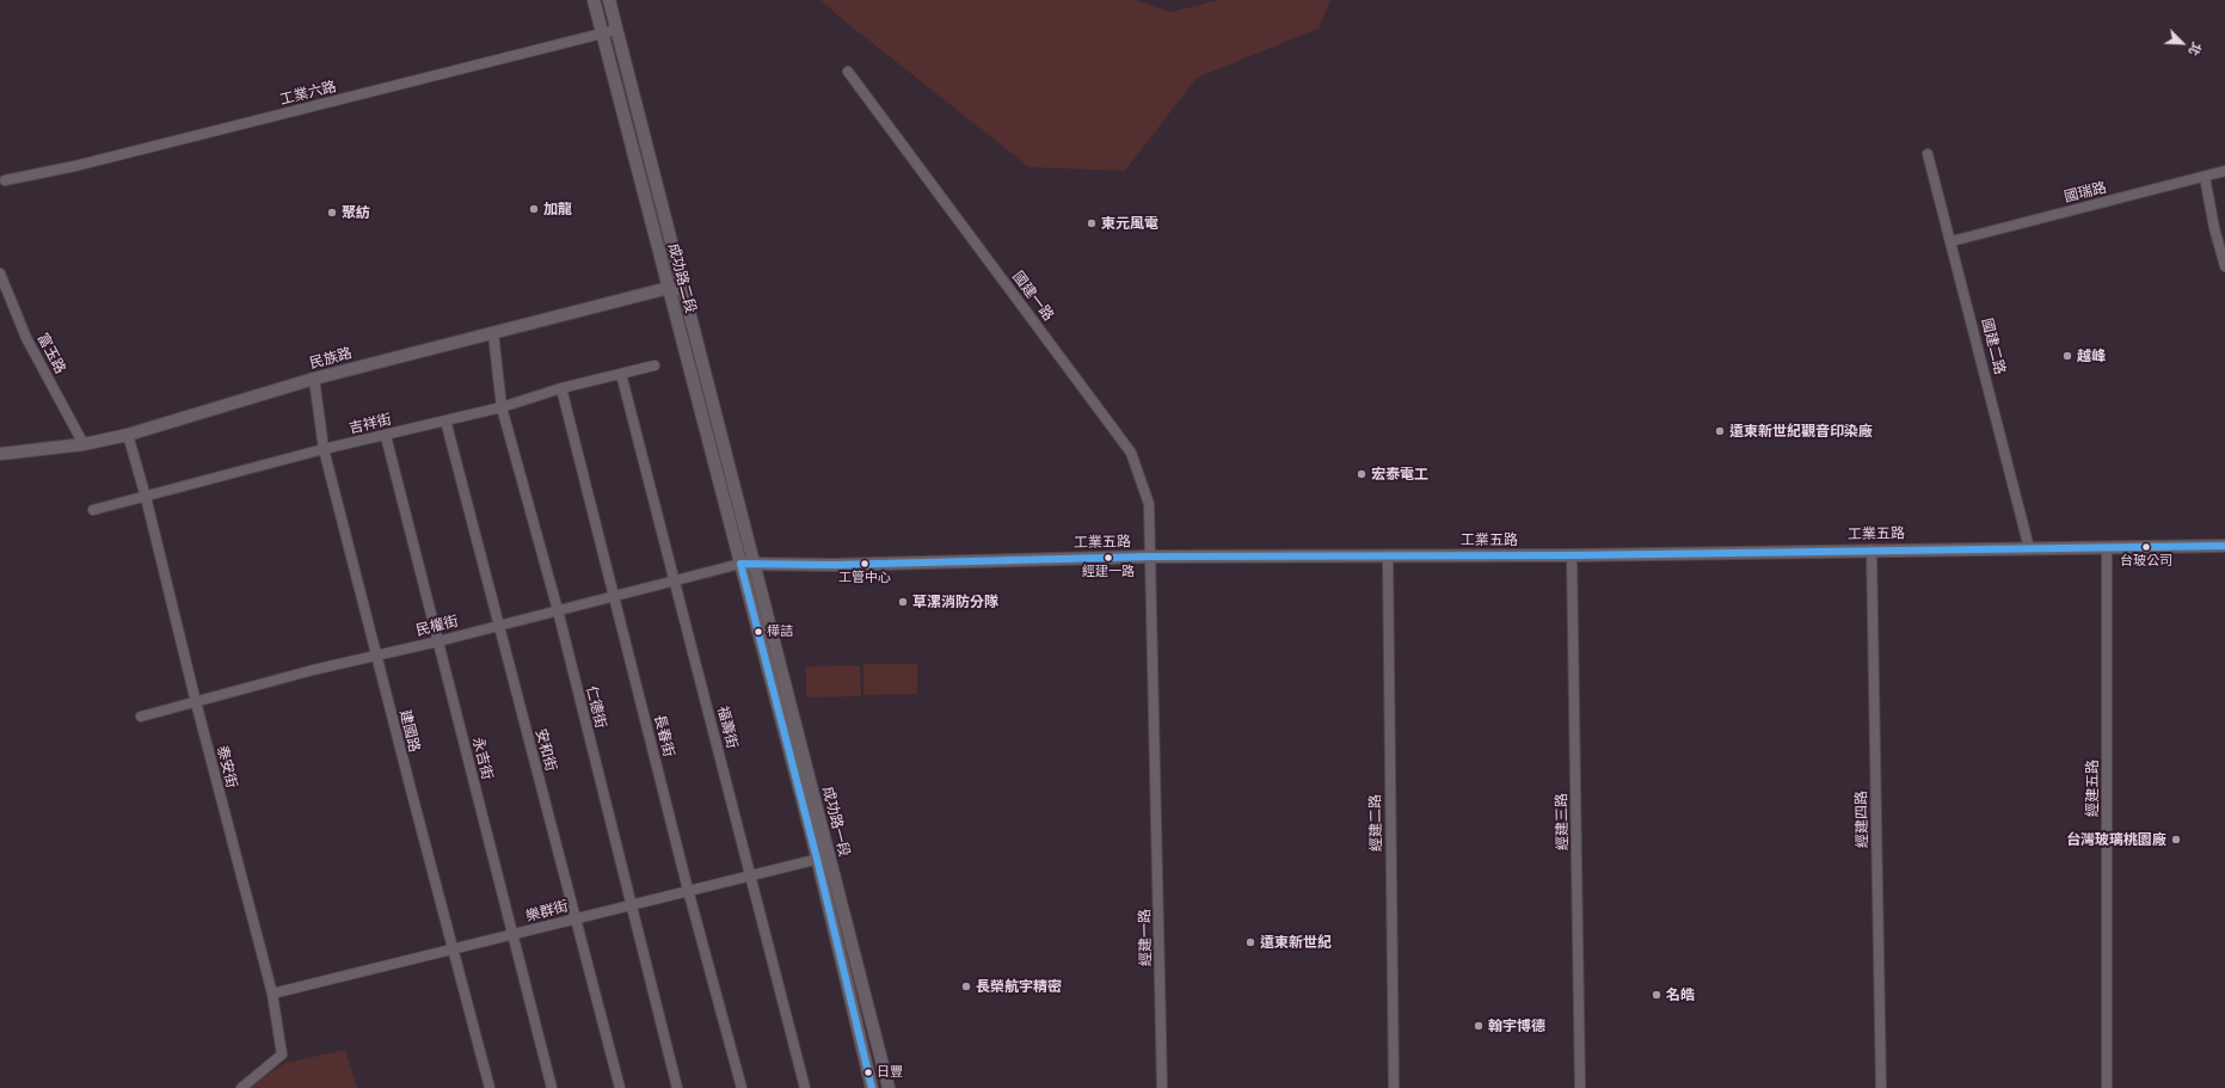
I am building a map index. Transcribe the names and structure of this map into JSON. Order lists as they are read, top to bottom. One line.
{"streets":{"street":["工業六路","國瑞路","成功路二段","國建一路","國建二路","富玉路","民族路","吉祥街","工業五路","民權街","仁德街","福壽街","建國路","長春街","安和街","永吉街","泰安街","經建五路","經建四路","成功路一段","經建三路","經建二路","樂群街","經建一路"]},"crossings":[["工業六路","成功路二段"],["國瑞路","國建二路"],["成功路二段","民族路"],["成功路二段","工業五路"],["成功路二段","民權街"],["成功路二段","成功路一段"],["國建一路","工業五路"],["國建一路","經建一路"],["國建二路","工業五路"],["富玉路","民族路"],["民族路","仁德街"],["民族路","建國路"],["民族路","泰安街"],["吉祥街","仁德街"],["吉祥街","福壽街"],["吉祥街","建國路"],["吉祥街","長春街"],["吉祥街","安和街"],["吉祥街","永吉街"],["吉祥街","泰安街"],["工業五路","民權街"],["工業五路","經建五路"],["工業五路","經建四路"],["工業五路","成功路一段"],["工業五路","經建三路"],["工業五路","經建二路"],["工業五路","經建一路"],["民權街","仁德街"],["民權街","福壽街"],["民權街","建國路"],["民權街","長春街"],["民權街","安和街"],["民權街","永吉街"],["民權街","泰安街"],["民權街","成功路一段"],["仁德街","樂群街"],["福壽街","樂群街"],["建國路","樂群街"],["長春街","樂群街"],["安和街","樂群街"],["永吉街","樂群街"],["泰安街","樂群街"],["成功路一段","樂群街"]],"places":["加龍","聚紡","東元風電","越峰","遠東新世紀觀音印染廠","宏泰電工","台玻公司","經建一路","工管中心","草漯消防分隊","樺詰","台灣玻璃桃園廠","遠東新世紀","長榮航宇精密","名皓","翰宇博德","日豐"],"north":"bottom right"}
